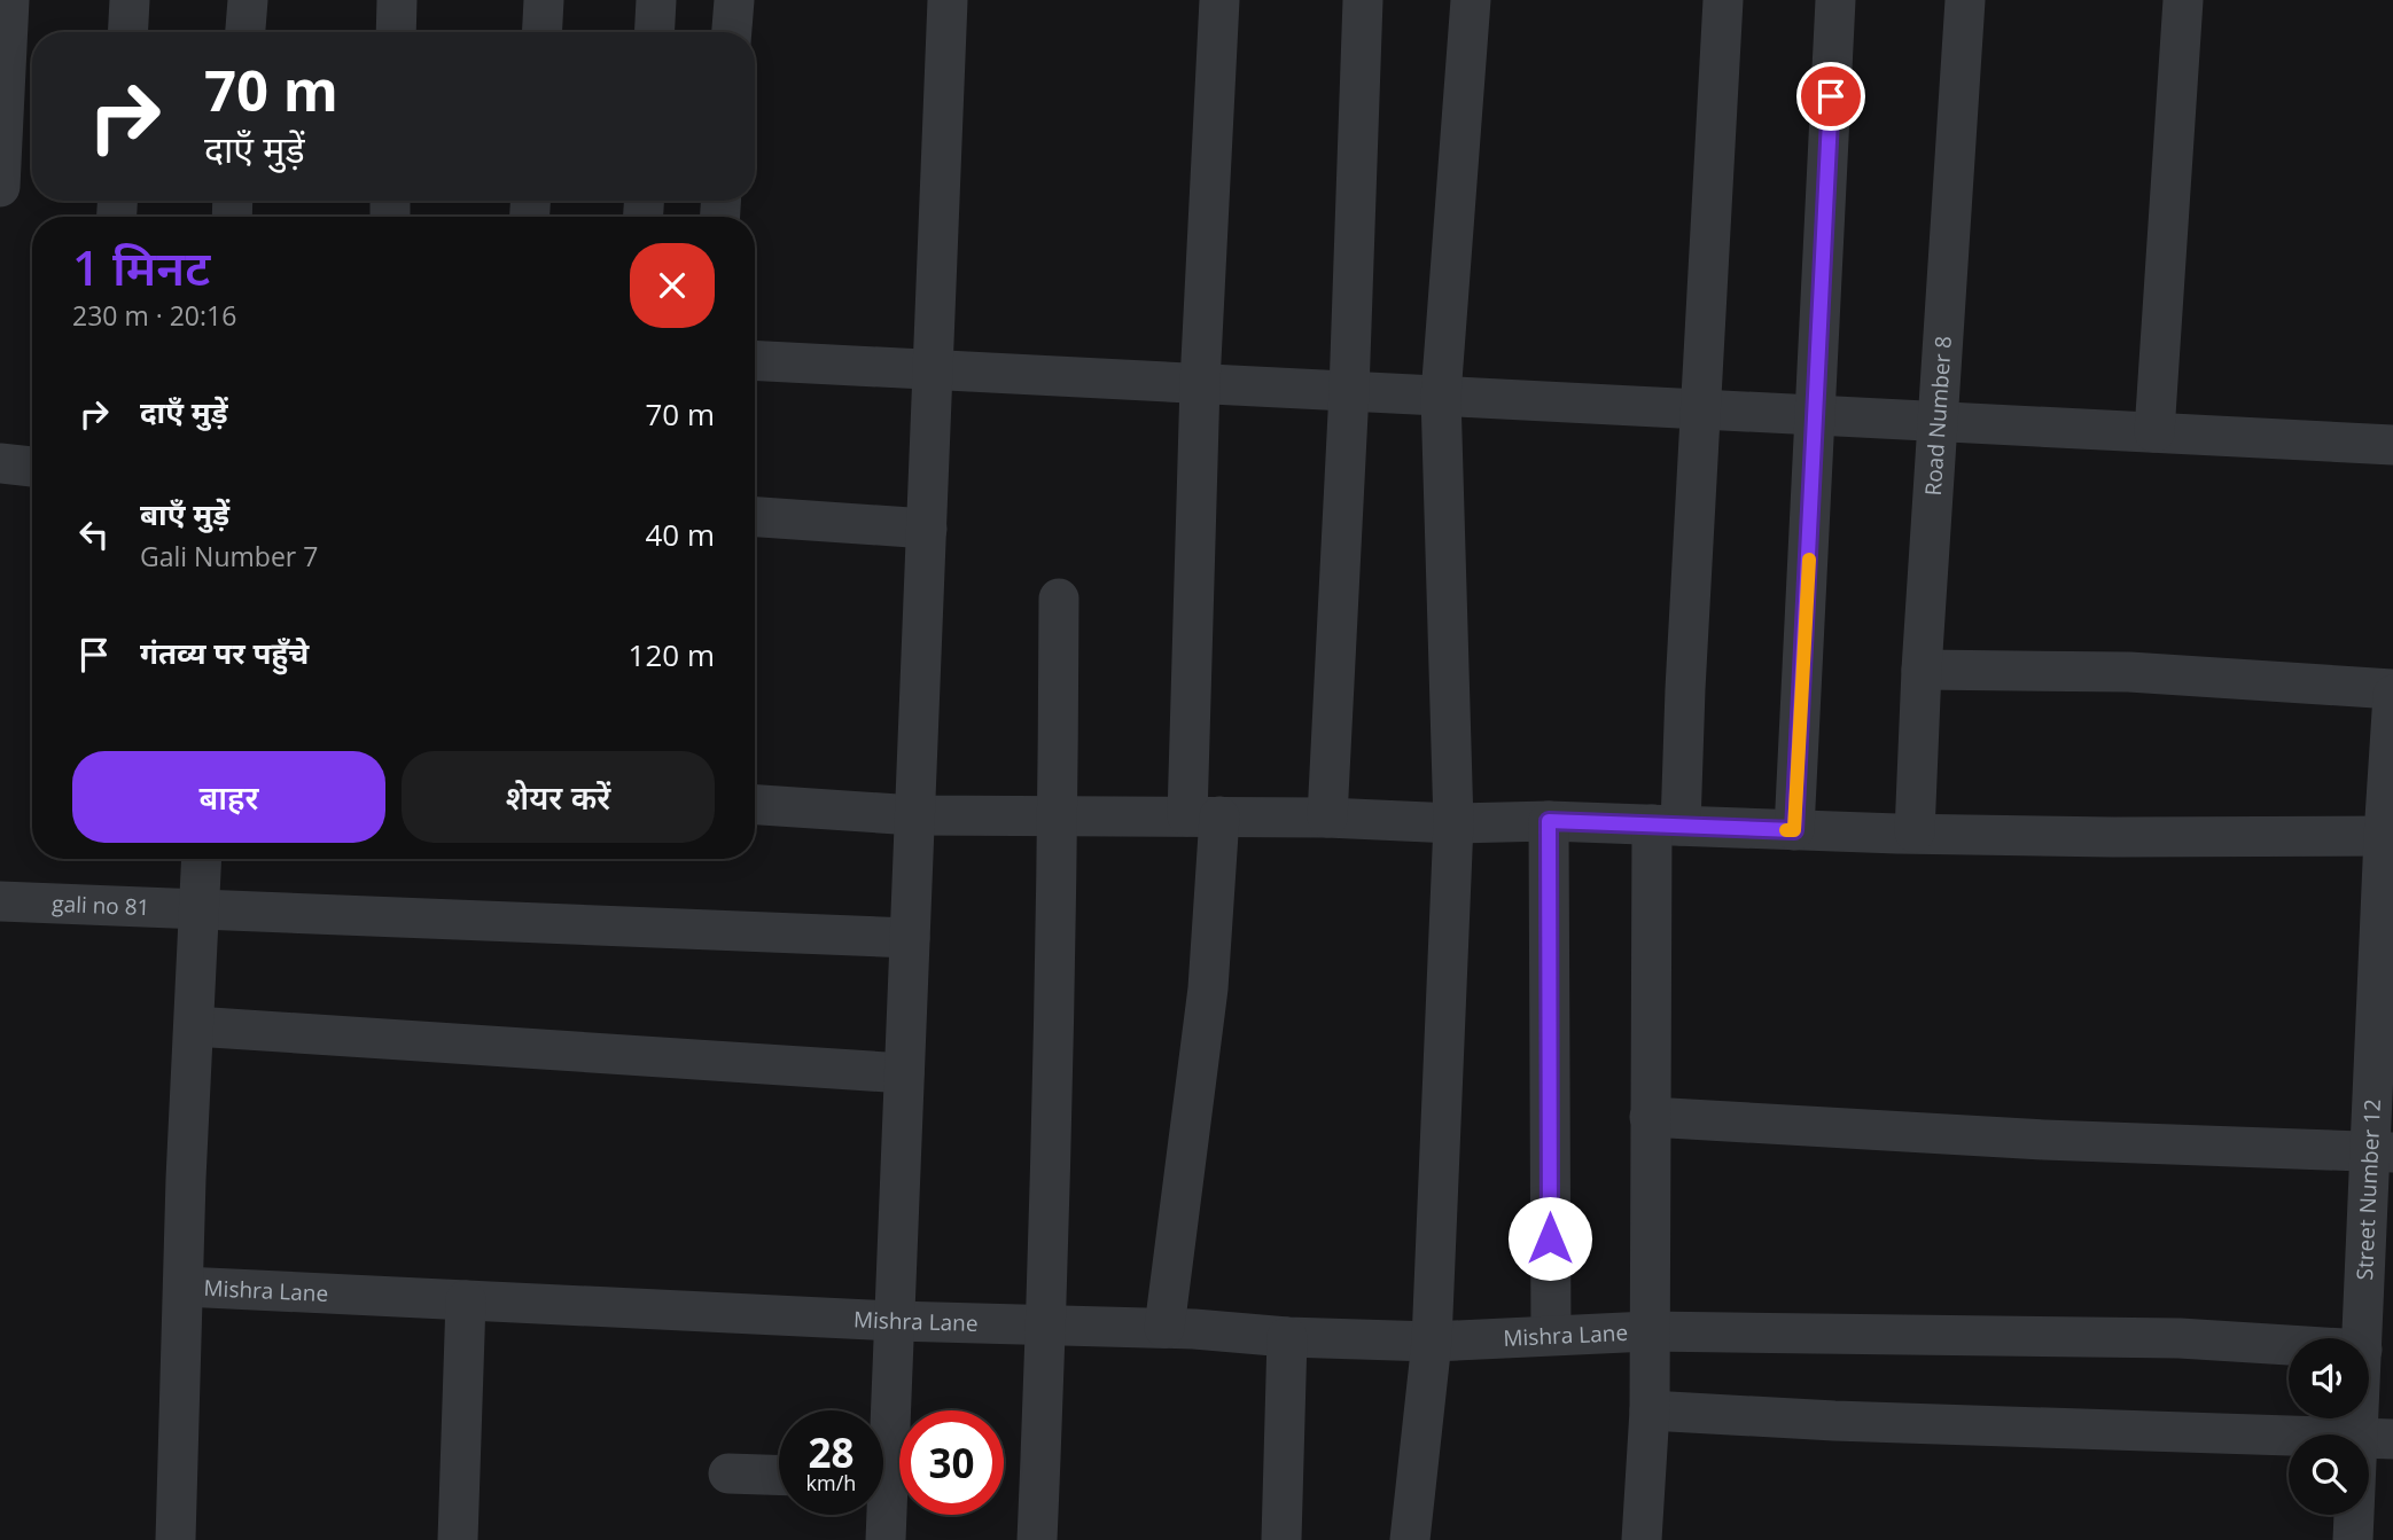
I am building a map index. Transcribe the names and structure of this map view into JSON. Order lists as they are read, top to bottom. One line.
{"streets":{"street":["Road Number 8","gali no 81","Street Number 12","Mishra Lane"]},"page":{"turn":["70 m","दाएँ मुड़ें"],"heading":["1 मिनट","230 m · 20:16"],"list":[{"name":"दाएँ मुड़ें","value":"70 m"},{"name":"बाएँ मुड़ें","note":"Gali Number 7","value":"40 m"},{"name":"गंतव्य पर पहुँचे","value":"120 m"}],"buttons":["बाहर","शेयर करें"],"speed":"28 km/h","limit":"30"}}
